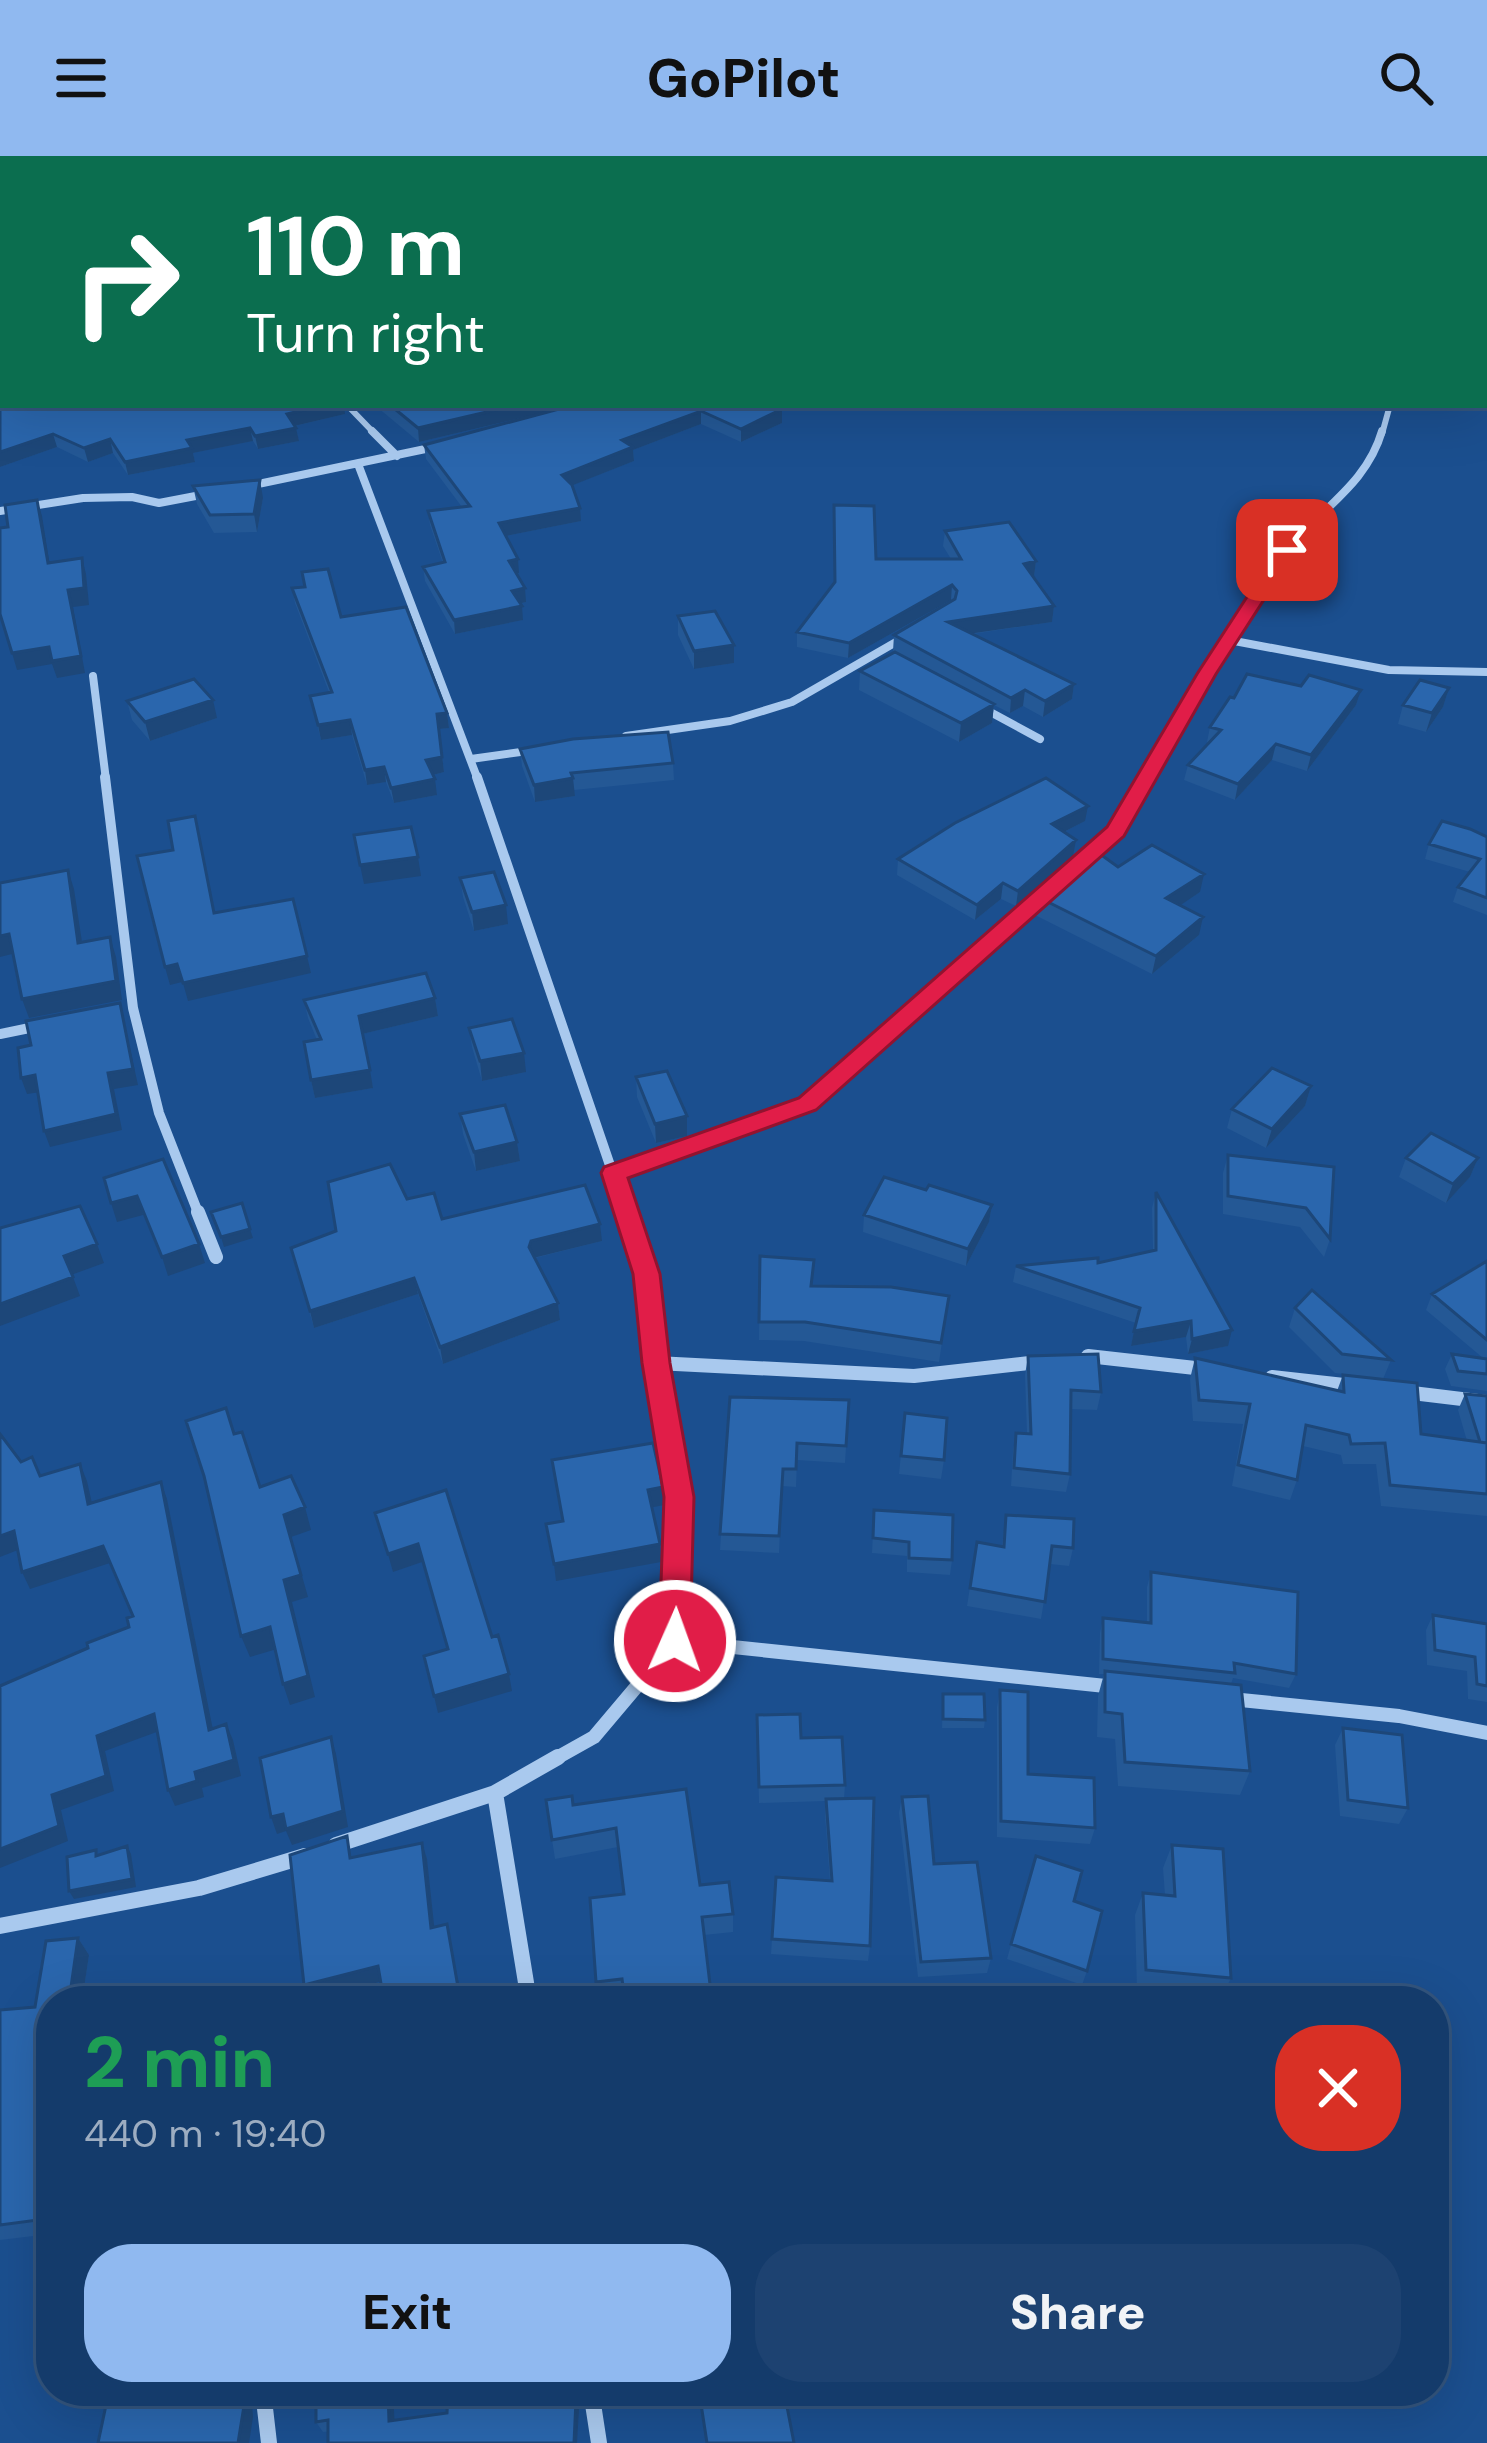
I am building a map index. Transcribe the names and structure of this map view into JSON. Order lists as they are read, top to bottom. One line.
{"page":{"header":"GoPilot","turn":["110 m","Turn right"],"heading":["2 min","440 m · 19:40"],"buttons":["Exit","Share"]}}
